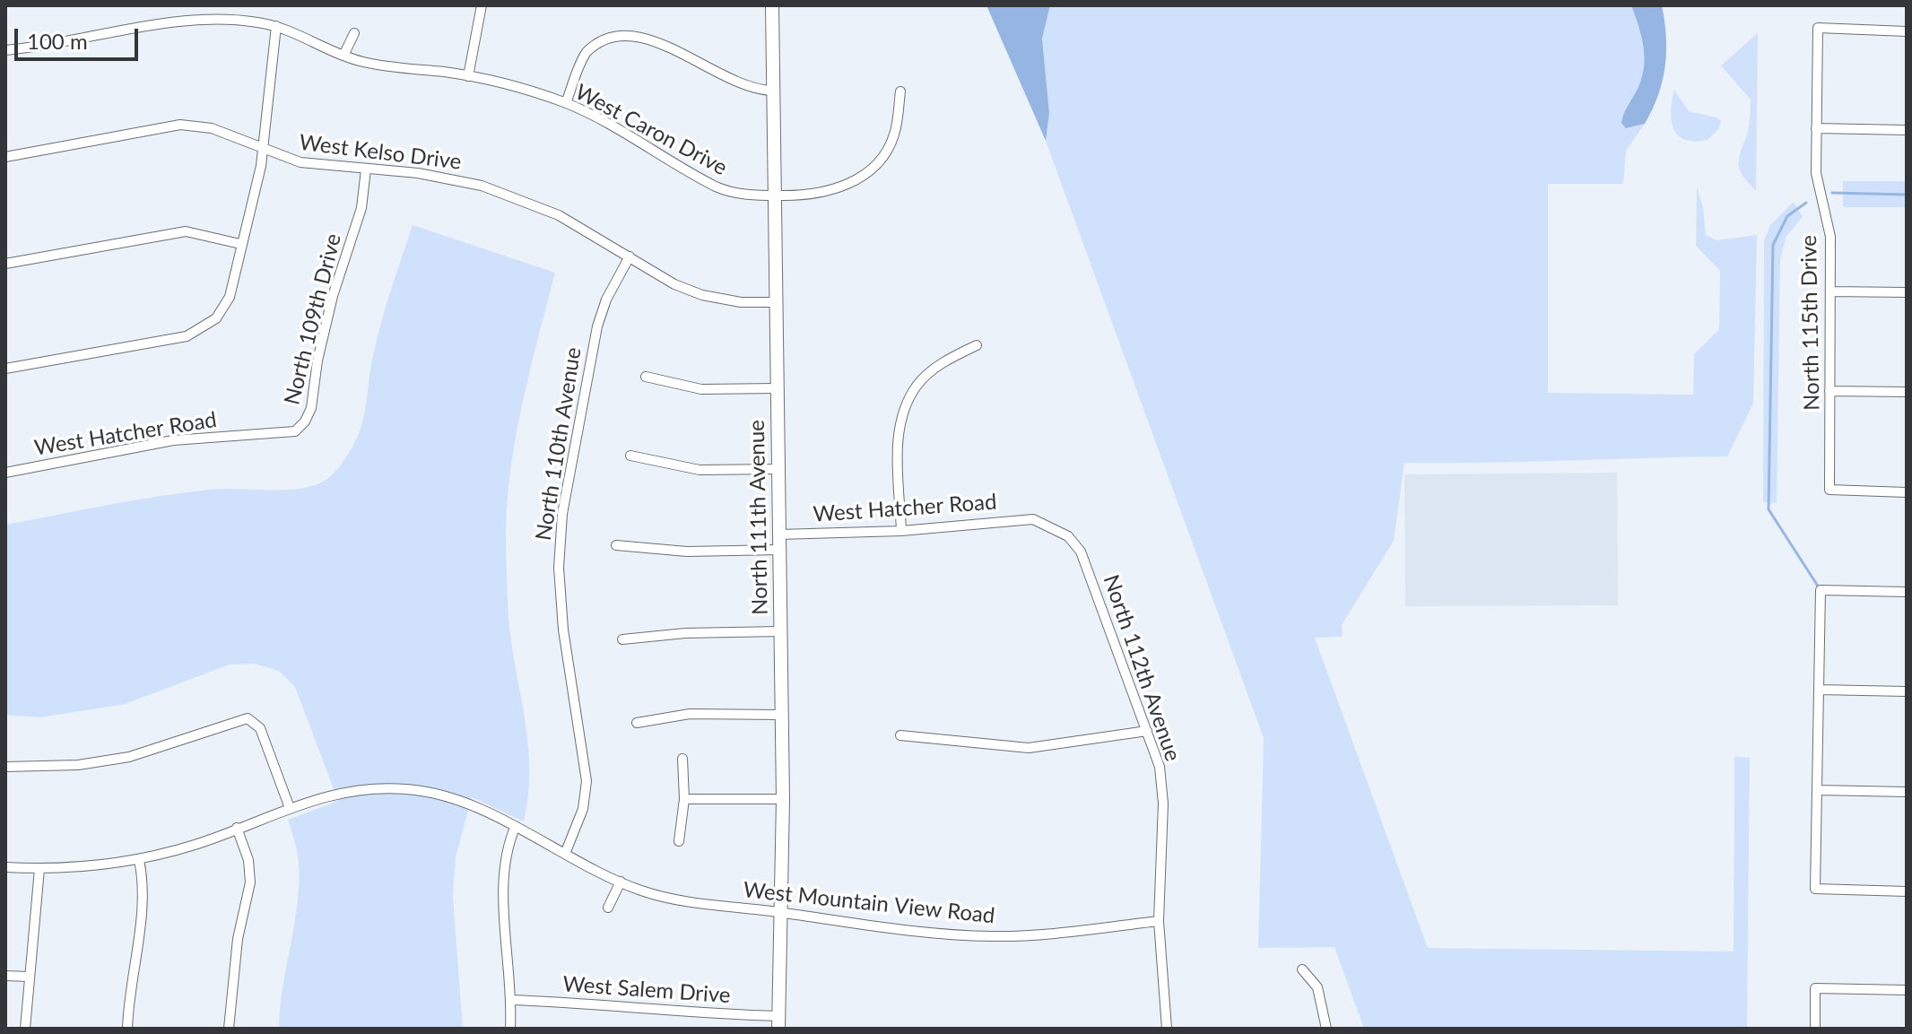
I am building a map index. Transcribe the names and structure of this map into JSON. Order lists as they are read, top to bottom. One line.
{"streets":{"street":["West Caron Drive","West Kelso Drive","North 109th Drive","North 115th Drive","West Hatcher Road","North 110th Avenue","North 111th Avenue","North 112th Avenue","West Mountain View Road","West Salem Drive"]},"crossings":[["West Caron Drive","North 111th Avenue"],["West Kelso Drive","North 109th Drive"],["West Kelso Drive","North 110th Avenue"],["West Kelso Drive","North 111th Avenue"],["North 109th Drive","West Hatcher Road"],["West Hatcher Road","North 111th Avenue"],["West Hatcher Road","North 112th Avenue"],["North 110th Avenue","West Mountain View Road"],["North 111th Avenue","West Mountain View Road"],["North 111th Avenue","West Salem Drive"],["North 112th Avenue","West Mountain View Road"]],"scale_bar":"100 m"}
